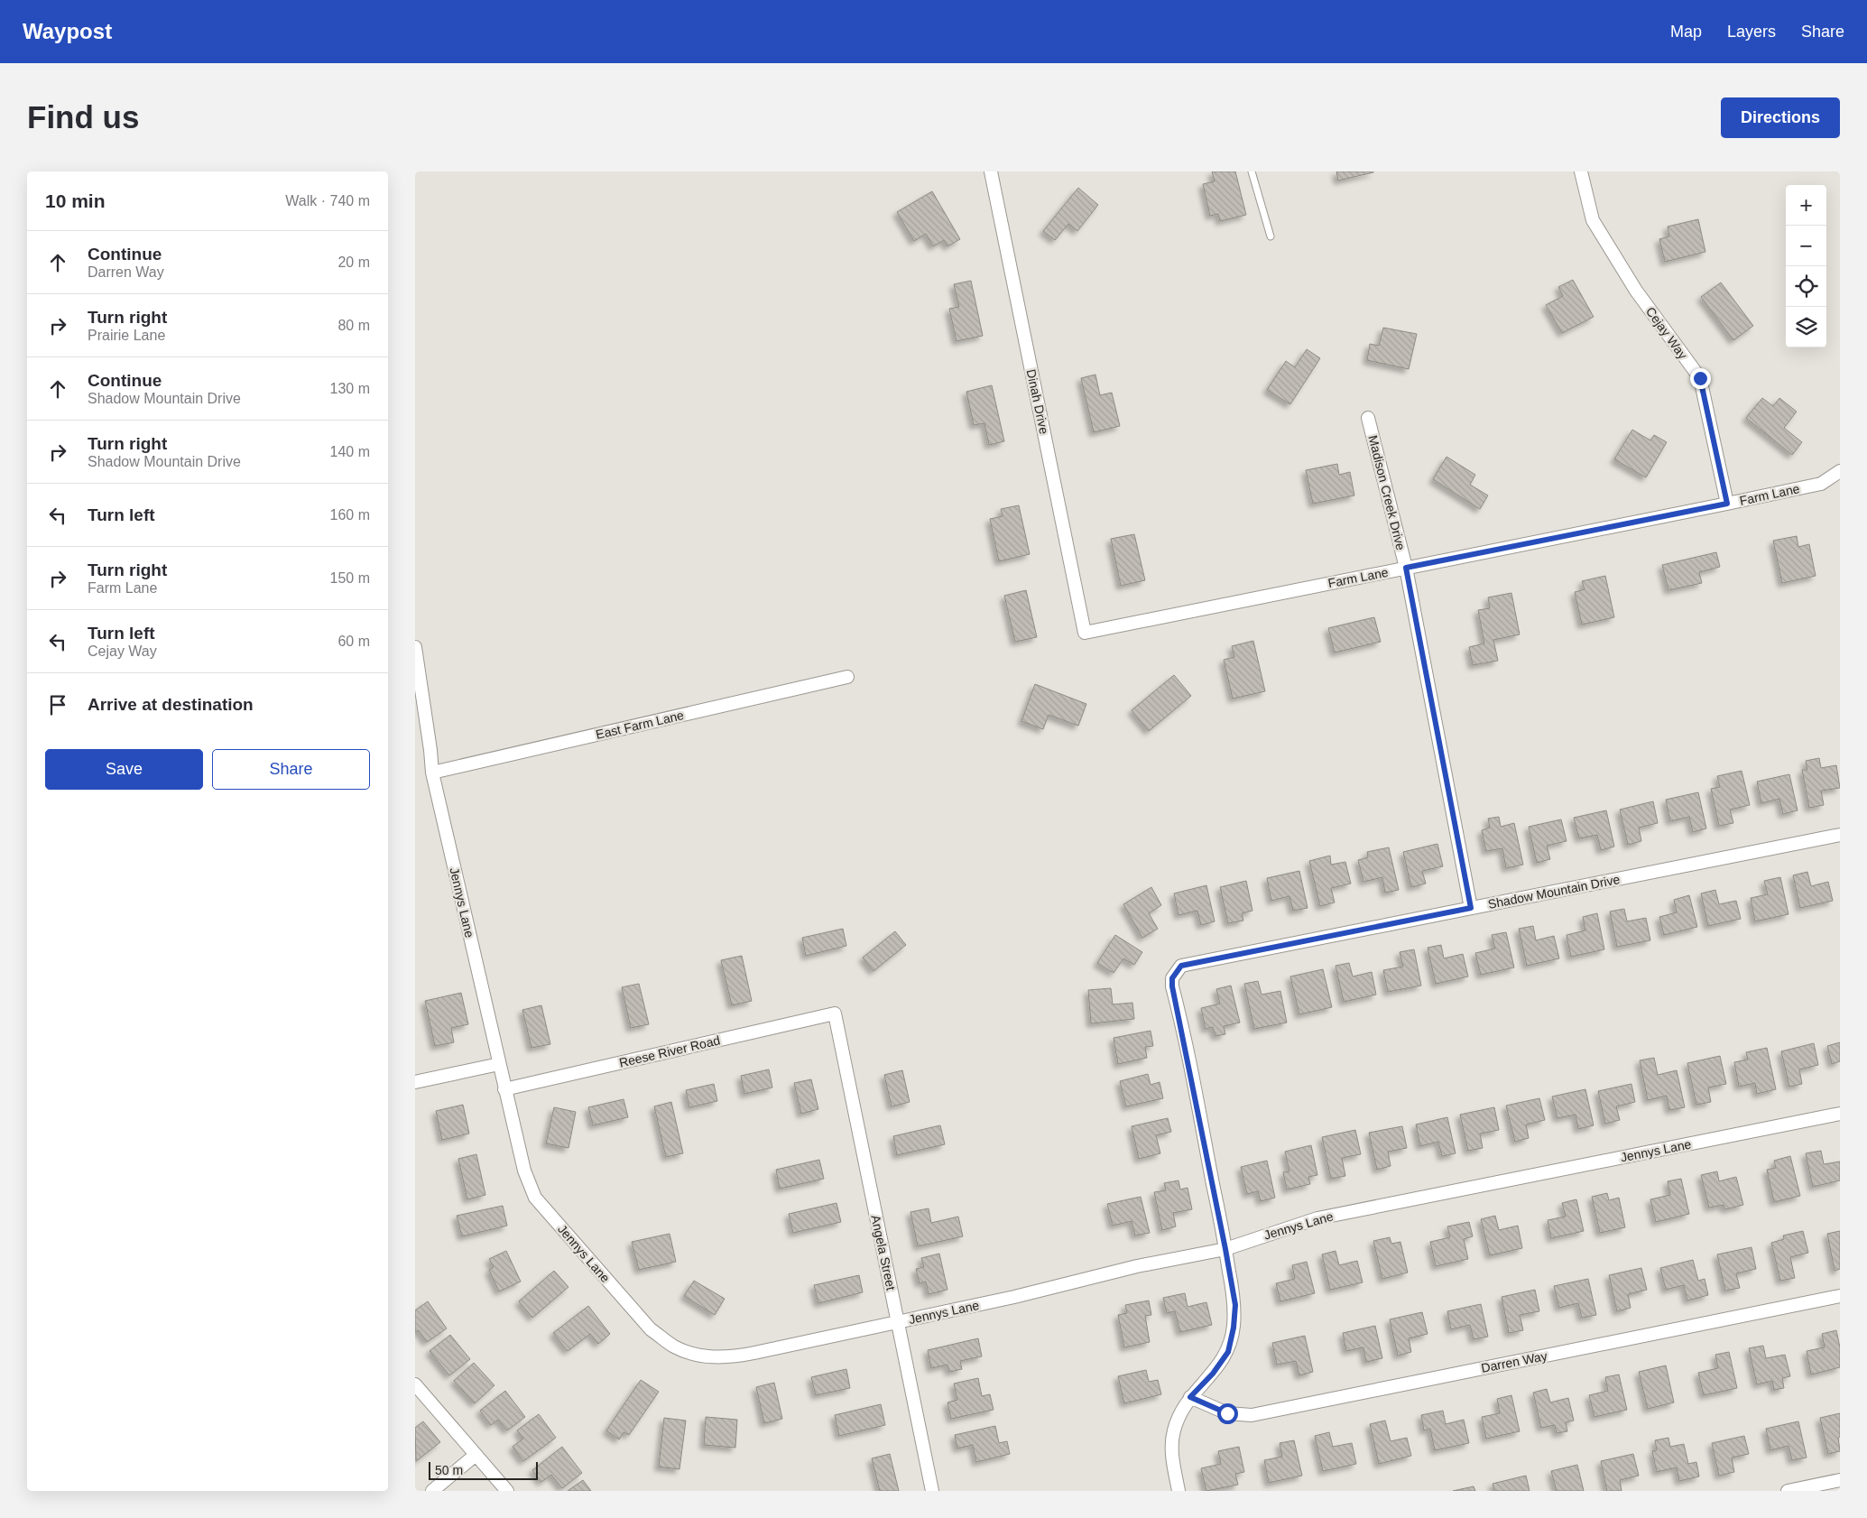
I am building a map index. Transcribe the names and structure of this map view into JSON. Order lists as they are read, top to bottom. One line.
{"streets":{"street":["Cejay Way","Dinah Drive","Madison Creek Drive","Farm Lane","East Farm Lane","Shadow Mountain Drive","Jennys Lane","Reese River Road","Angela Street","Darren Way"]},"crossings":[["Cejay Way","Farm Lane"],["Dinah Drive","Farm Lane"],["Madison Creek Drive","Farm Lane"],["Madison Creek Drive","Shadow Mountain Drive"],["East Farm Lane","Jennys Lane"],["Shadow Mountain Drive","Jennys Lane"],["Jennys Lane","Reese River Road"],["Jennys Lane","Angela Street"],["Reese River Road","Angela Street"]],"scale_bar":"50 m","page":{"header":"Waypost","nav":["Map","Layers","Share"],"buttons":["Directions",["Save","Share"]],"title":"Find us","heading":["10 min","Walk · 740 m"],"map_buttons":["+","−"],"list":[["Continue","Darren Way","20 m"],["Turn right","Prairie Lane","80 m"],["Continue","Shadow Mountain Drive","130 m"],["Turn right","Shadow Mountain Drive","140 m"],["Turn left","160 m"],["Turn right","Farm Lane","150 m"],["Turn left","Cejay Way","60 m"],"Arrive at destination"],"scale":"50 m"}}
